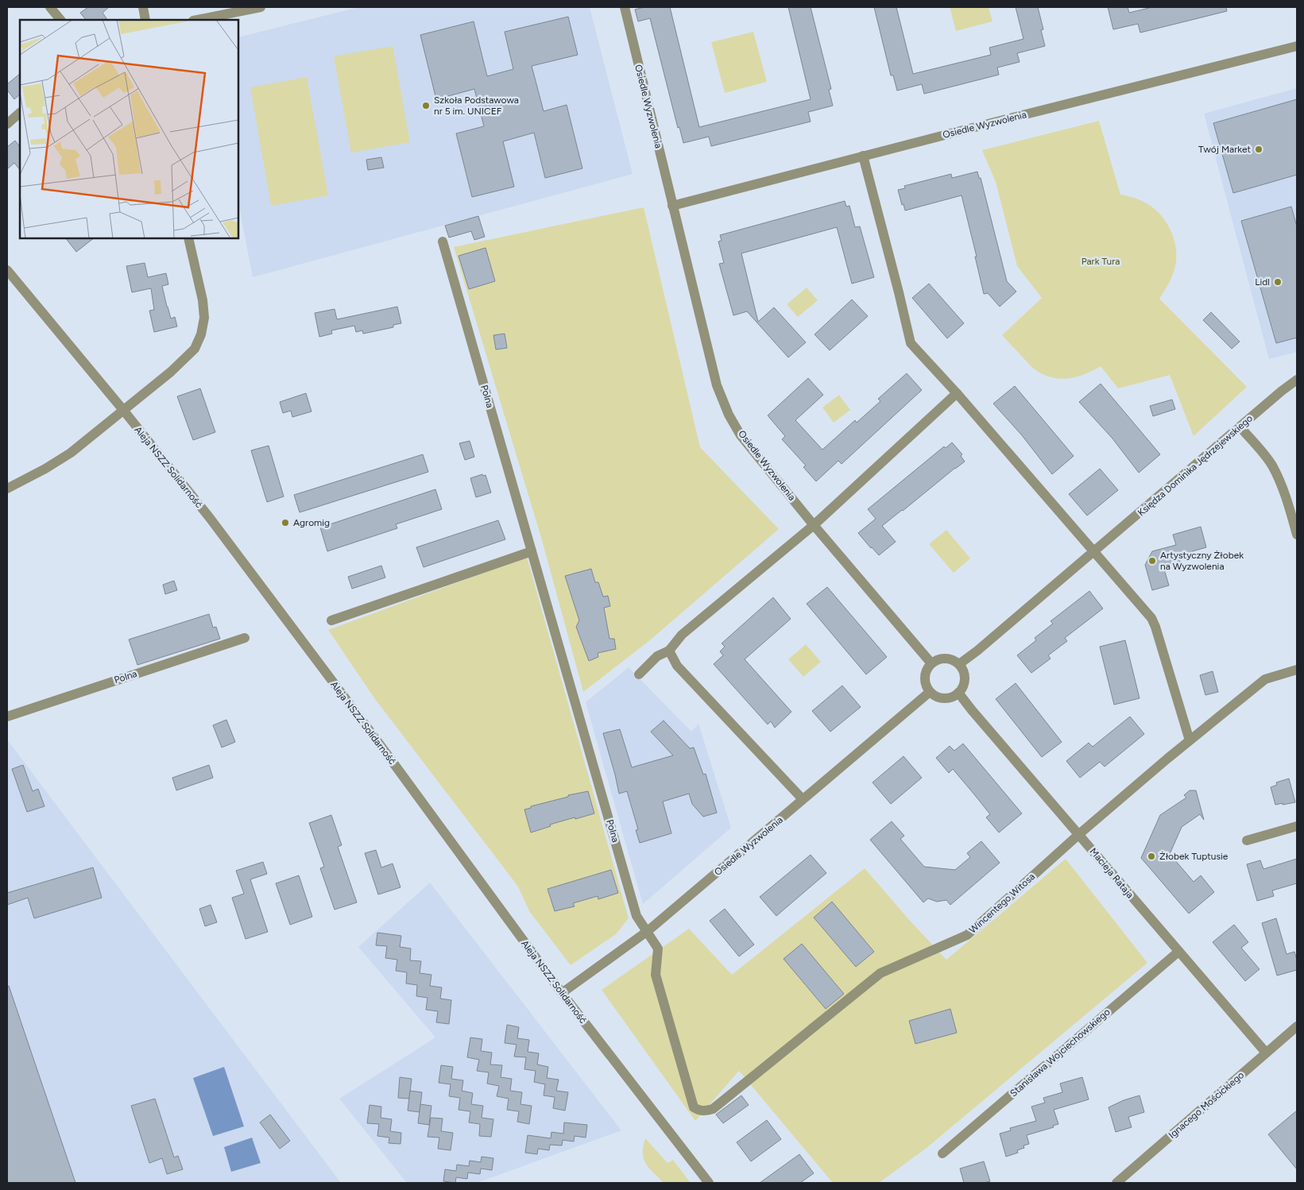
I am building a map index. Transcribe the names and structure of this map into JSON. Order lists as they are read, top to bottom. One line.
{"streets":{"street":["Osiedle Wyzwolenia","Polna","Księdza Dominika Jędrzejewskiego","Aleja NSZZ Solidarność","Macieja Rataja","Wincentego Witosa","Stanisława Wojciechowskiego","Ignacego Mościckiego"]},"crossings":[["Osiedle Wyzwolenia","Polna"],["Osiedle Wyzwolenia","Aleja NSZZ Solidarność"],["Osiedle Wyzwolenia","Macieja Rataja"],["Polna","Wincentego Witosa"],["Macieja Rataja","Wincentego Witosa"],["Macieja Rataja","Stanisława Wojciechowskiego"],["Macieja Rataja","Ignacego Mościckiego"]],"parks":["Park Tura"],"places":["Szkoła Podstawowa nr 5 im. UNICEF","Twój Market","Lidl","Agromig","Artystyczny Żłobek na Wyzwolenia","Żłobek Tuptusie"]}
